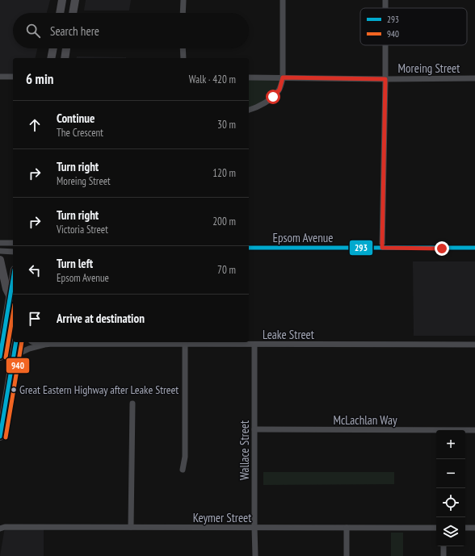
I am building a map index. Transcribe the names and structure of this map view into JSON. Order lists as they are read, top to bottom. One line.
{"streets":{"street":["Moreing Street","Epsom Avenue","Leake Street","McLachlan Way","Wallace Street","Keymer Street"]},"crossings":[["Leake Street","Wallace Street"],["McLachlan Way","Wallace Street"],["Wallace Street","Keymer Street"]],"places":["Great Eastern Highway after Leake Street"],"lines":["transit line 293","transit line 940"],"legend":["293","940"],"page":{"search":"Search here","heading":["6 min","Walk · 420 m"],"list":[["Continue","The Crescent","30 m"],["Turn right","Moreing Street","120 m"],["Turn right","Victoria Street","200 m"],["Turn left","Epsom Avenue","70 m"],"Arrive at destination"],"map_buttons":["+","−"]}}
